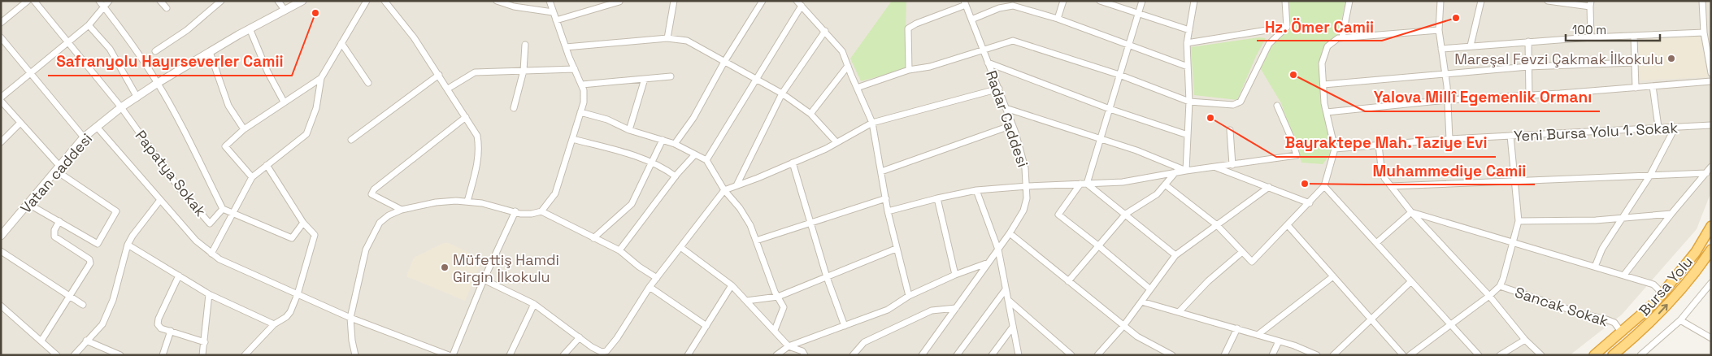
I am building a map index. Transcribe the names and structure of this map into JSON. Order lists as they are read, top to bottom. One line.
{"streets":{"highway":["Bursa Yolu"],"street":["Radar Caddesi","Yeni Bursa Yolu 1. Sokak","Vatan caddesi","Papatya Sokak","Sancak Sokak"]},"crossings":[["Vatan caddesi","Papatya Sokak"],["Bursa Yolu","Sancak Sokak"]],"places":["Safranyolu Hayırseverler Camii","Hz. Ömer Camii","Mareşal Fevzi Çakmak İlkokulu","Yalova Millî Egemenlik Ormanı","Bayraktepe Mah. Taziye Evi","Muhammediye Camii","Müfettiş Hamdi Girgin İlkokulu"],"scale_bar":"100 m"}
